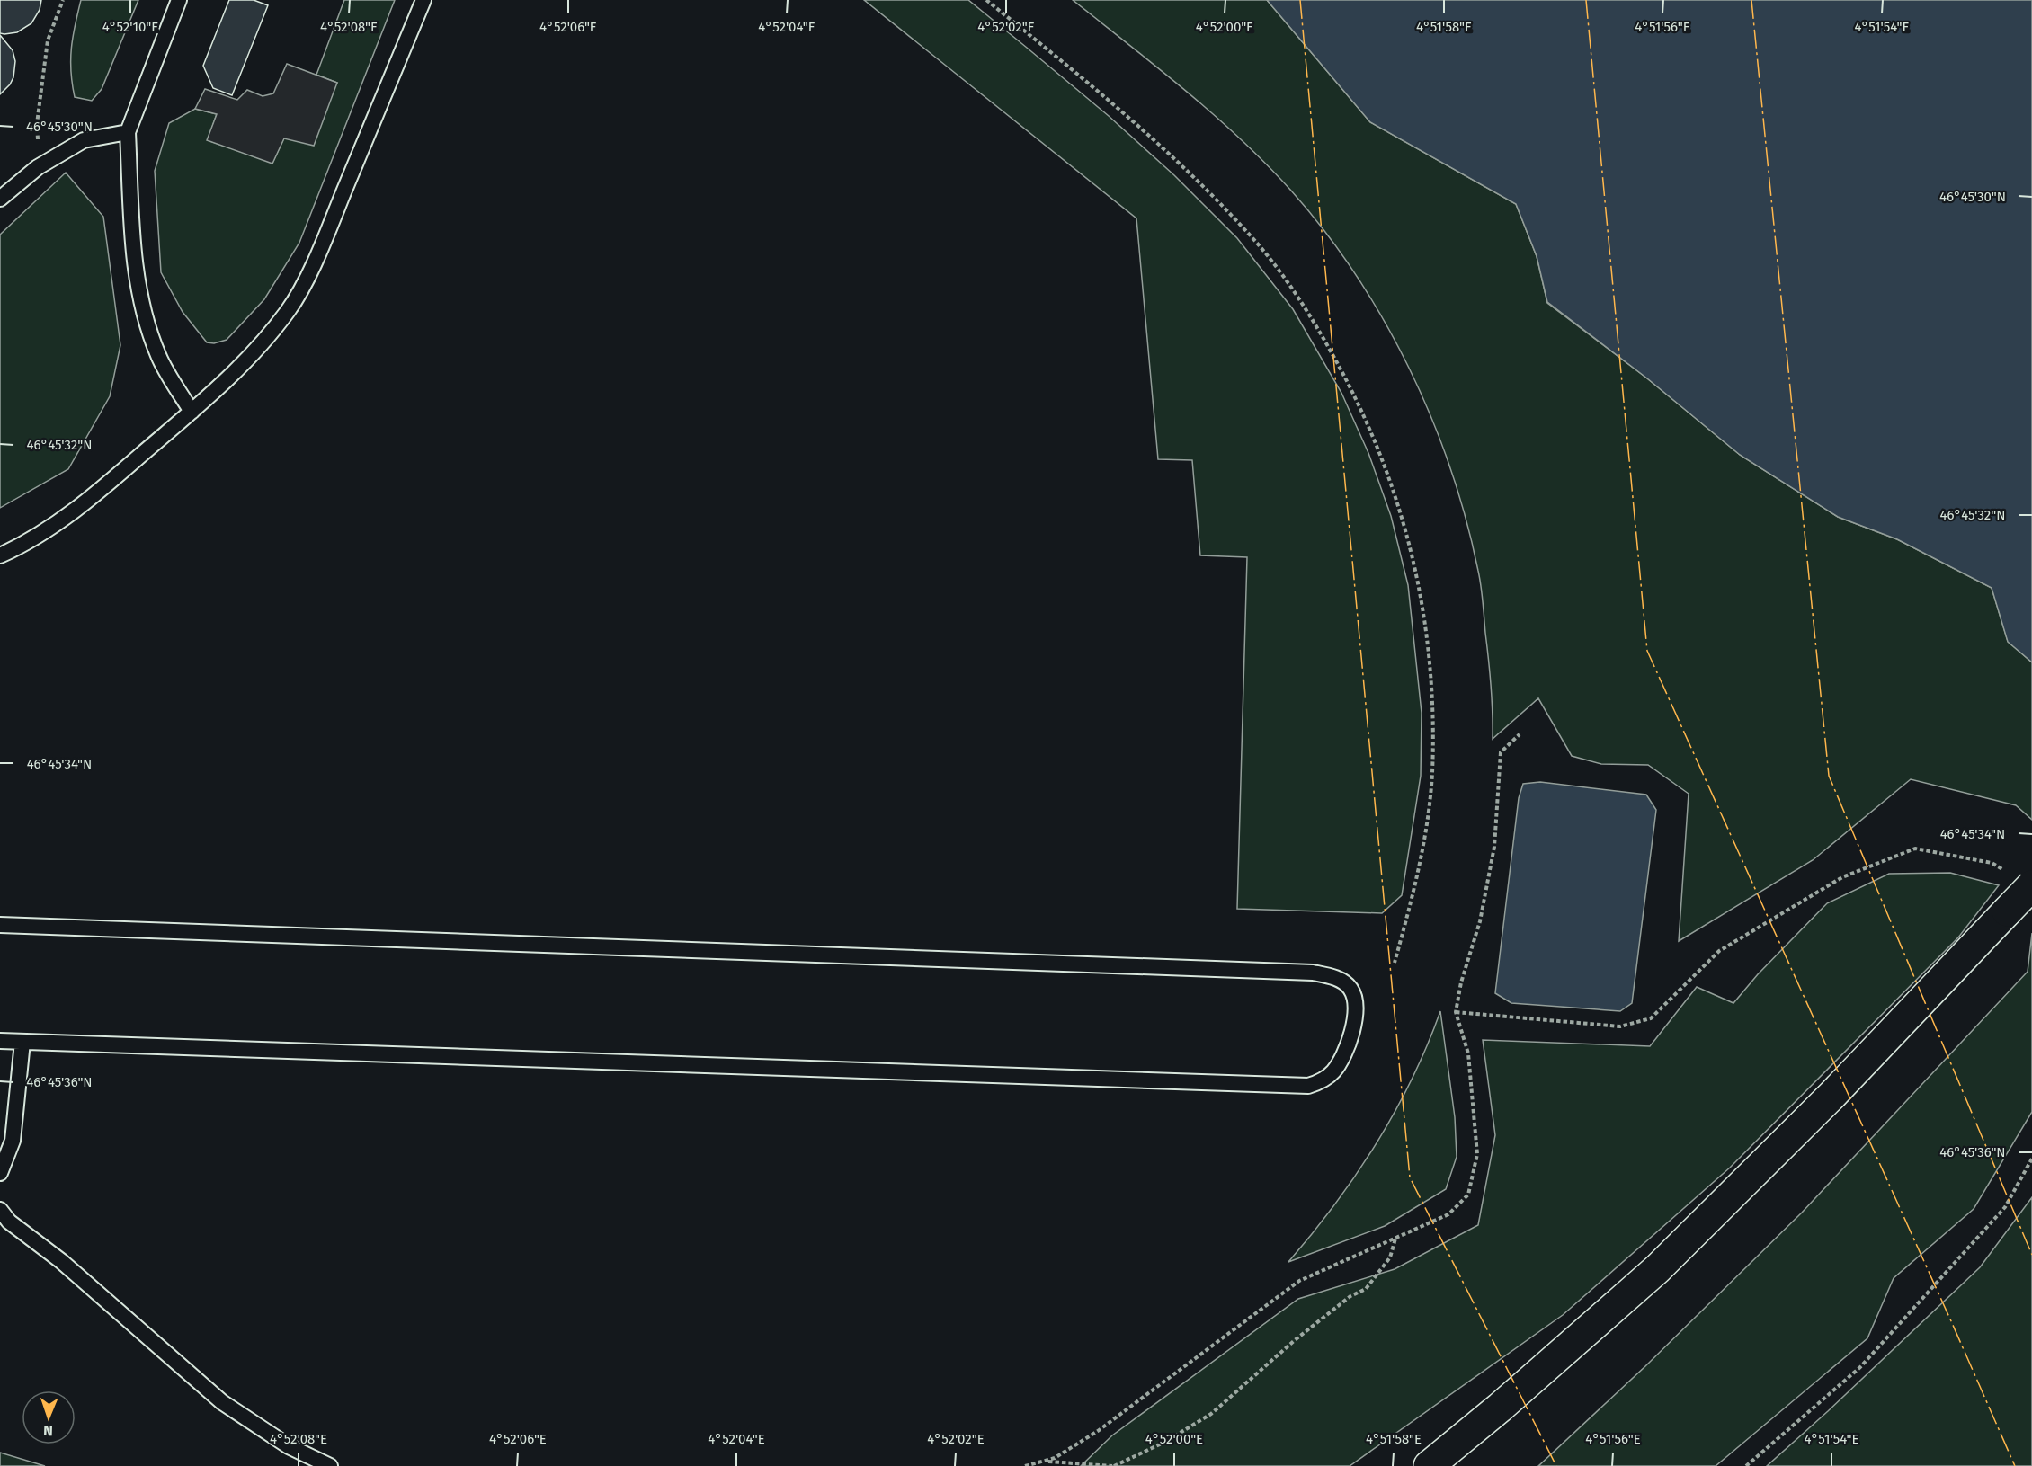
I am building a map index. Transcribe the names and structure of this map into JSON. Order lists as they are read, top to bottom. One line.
{"north":"bottom","coordinates":["4°52'10\"E","4°52'08\"E","4°52'06\"E","4°52'04\"E","4°52'02\"E","4°52'00\"E","4°51'58\"E","4°51'56\"E","4°51'54\"E","46°45'30\"N","46°45'32\"N","46°45'34\"N","46°45'36\"N"]}
